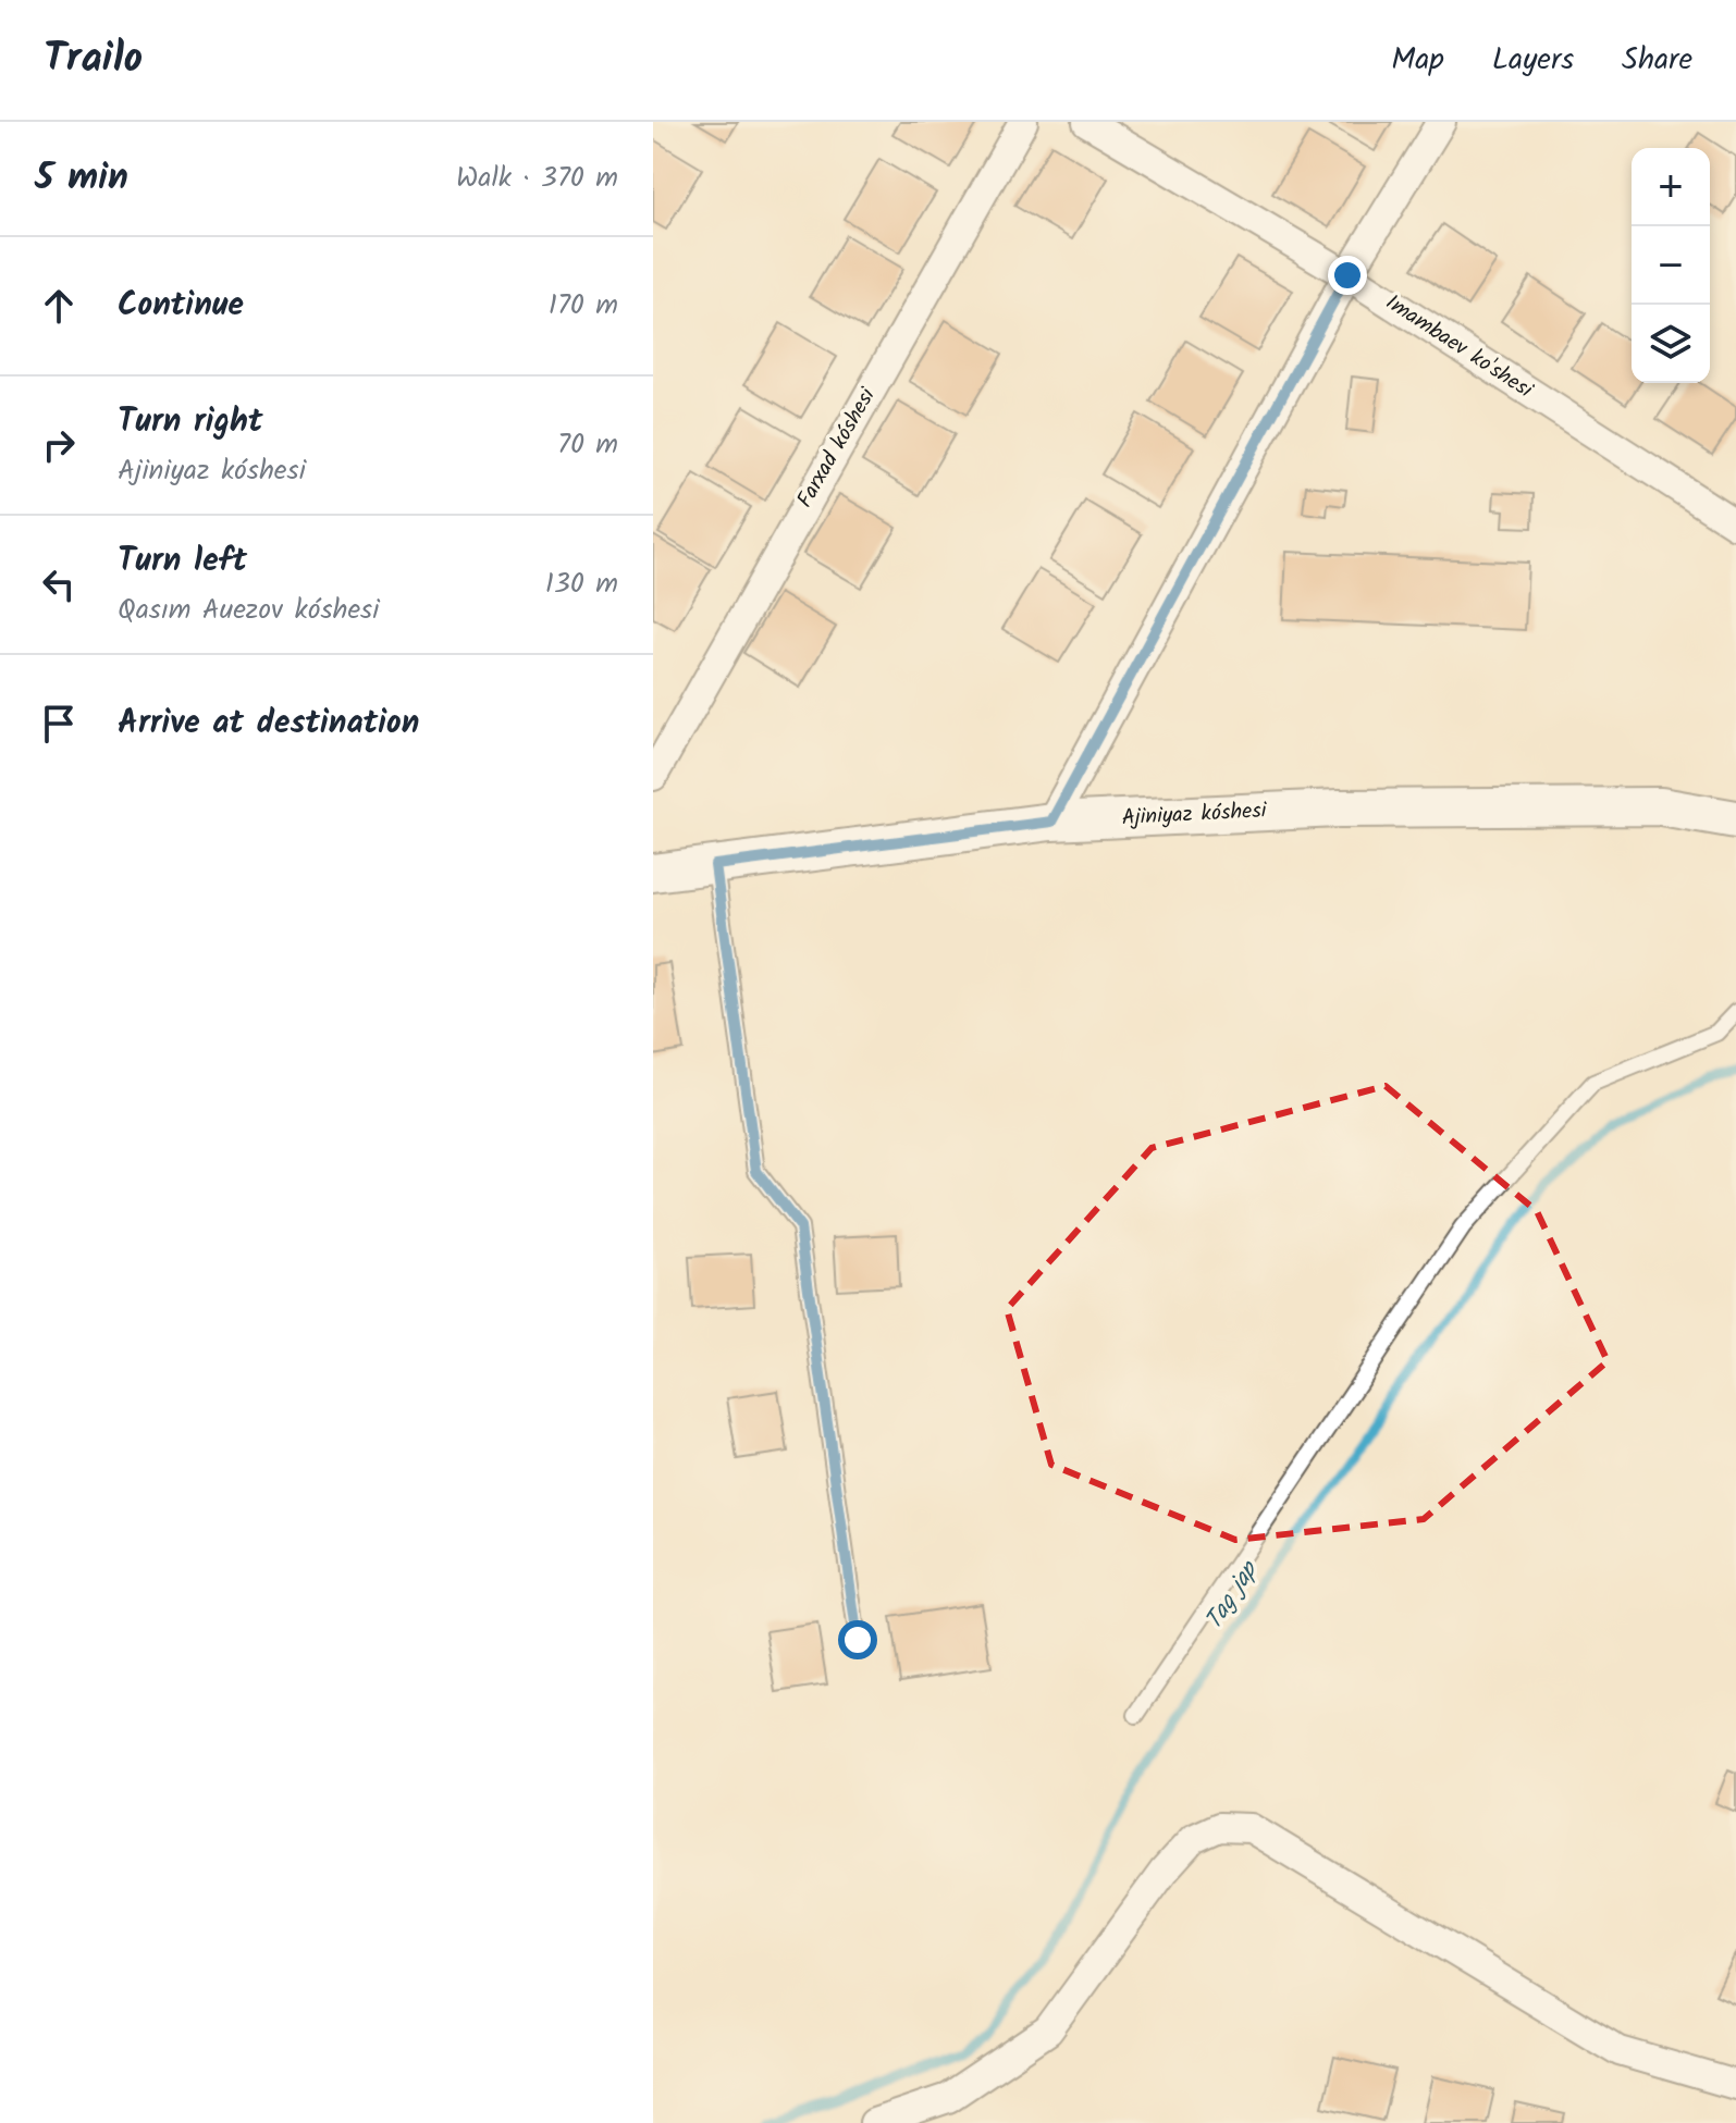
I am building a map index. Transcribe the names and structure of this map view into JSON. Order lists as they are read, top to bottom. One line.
{"streets":{"street":["Imambaev ko'shesi","Farxad kóshesi","Ajiniyaz kóshesi"]},"water":["Tag jap"],"page":{"header":"Trailo","nav":["Map","Layers","Share"],"heading":["5 min","Walk · 370 m"],"map_buttons":["+","−"],"list":[["Continue","170 m"],["Turn right","Ajiniyaz kóshesi","70 m"],["Turn left","Qasım Auezov kóshesi","130 m"],"Arrive at destination"]}}
